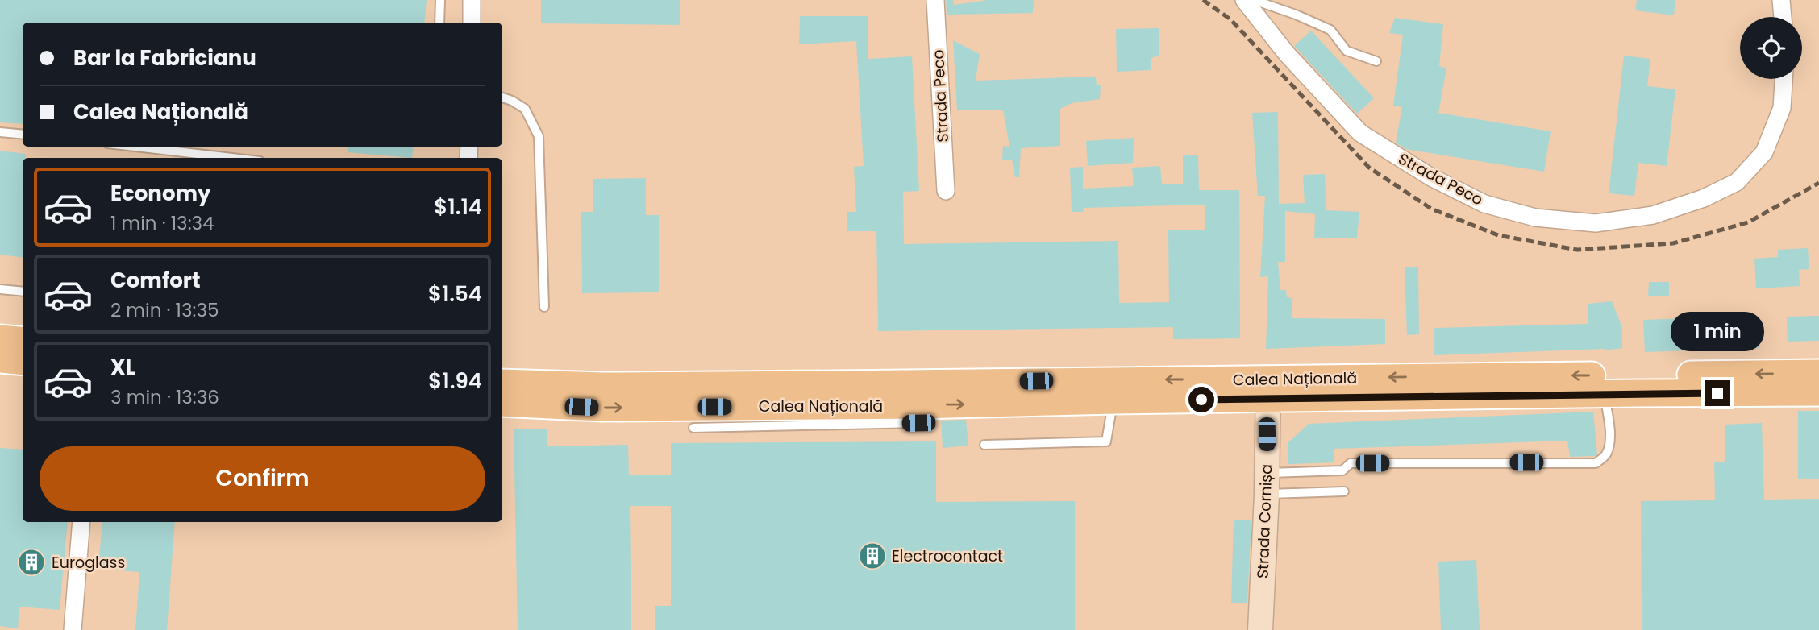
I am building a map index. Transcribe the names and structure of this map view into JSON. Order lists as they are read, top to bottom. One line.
{"streets":{"main road":["Calea Națională"],"street":["Strada Peco","Strada Cornișa"]},"crossings":[["Calea Națională","Strada Cornișa"]],"places":{"building":["Electrocontact","Euroglass"]},"page":{"banner":["Bar la Fabricianu","Calea Națională"],"list":[{"name":"Economy","note":"1 min · 13:34","value":"$1.14"},{"name":"Comfort","note":"2 min · 13:35","value":"$1.54"},{"name":"XL","note":"3 min · 13:36","value":"$1.94"}],"bubble":"1 min","buttons":"Confirm"}}
